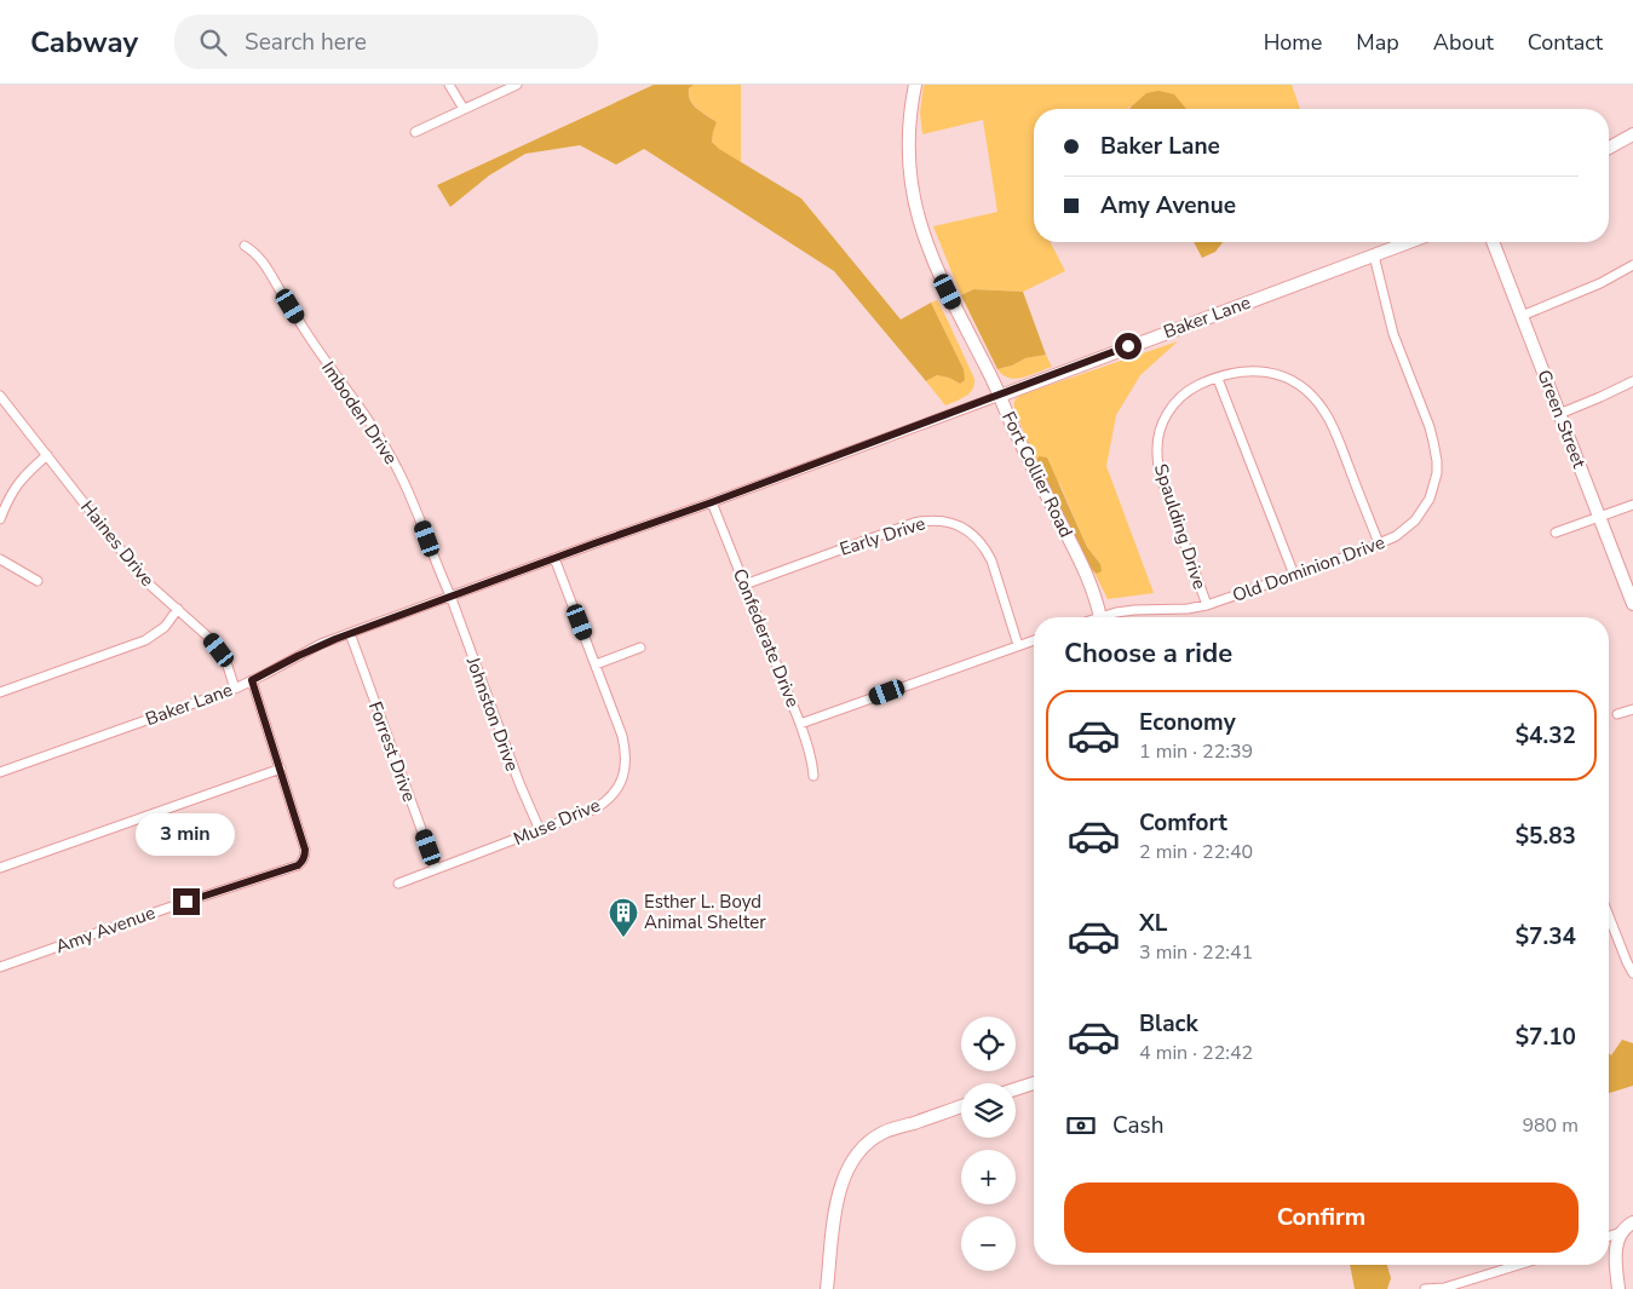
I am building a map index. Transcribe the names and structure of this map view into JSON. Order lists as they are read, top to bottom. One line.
{"streets":{"street":["Baker Lane","Imboden Drive","Green Street","Fort Collier Road","Spaulding Drive","Early Drive","Haines Drive","Old Dominion Drive","Confederate Drive","Johnston Drive","Forrest Drive","Muse Drive","Amy Avenue"]},"crossings":[["Baker Lane","Imboden Drive"],["Baker Lane","Fort Collier Road"],["Baker Lane","Haines Drive"],["Baker Lane","Old Dominion Drive"],["Baker Lane","Confederate Drive"],["Baker Lane","Johnston Drive"],["Baker Lane","Forrest Drive"],["Baker Lane","Muse Drive"],["Imboden Drive","Johnston Drive"],["Spaulding Drive","Old Dominion Drive"],["Early Drive","Confederate Drive"],["Johnston Drive","Muse Drive"],["Forrest Drive","Muse Drive"]],"places":{"building":["Esther L. Boyd Animal Shelter"]},"page":{"header":"Cabway","search":"Search here","nav":["Home","Map","About","Contact"],"banner":["Baker Lane","Amy Avenue"],"heading":"Choose a ride","list":[{"name":"Economy","note":"1 min · 22:39","value":"$4.32"},{"name":"Comfort","note":"2 min · 22:40","value":"$5.83"},{"name":"XL","note":"3 min · 22:41","value":"$7.34"},{"name":"Black","note":"4 min · 22:42","value":"$7.10"}],"bubble":"3 min","map_buttons":["+","−"],"pay":["Cash","980 m"],"buttons":"Confirm"}}
